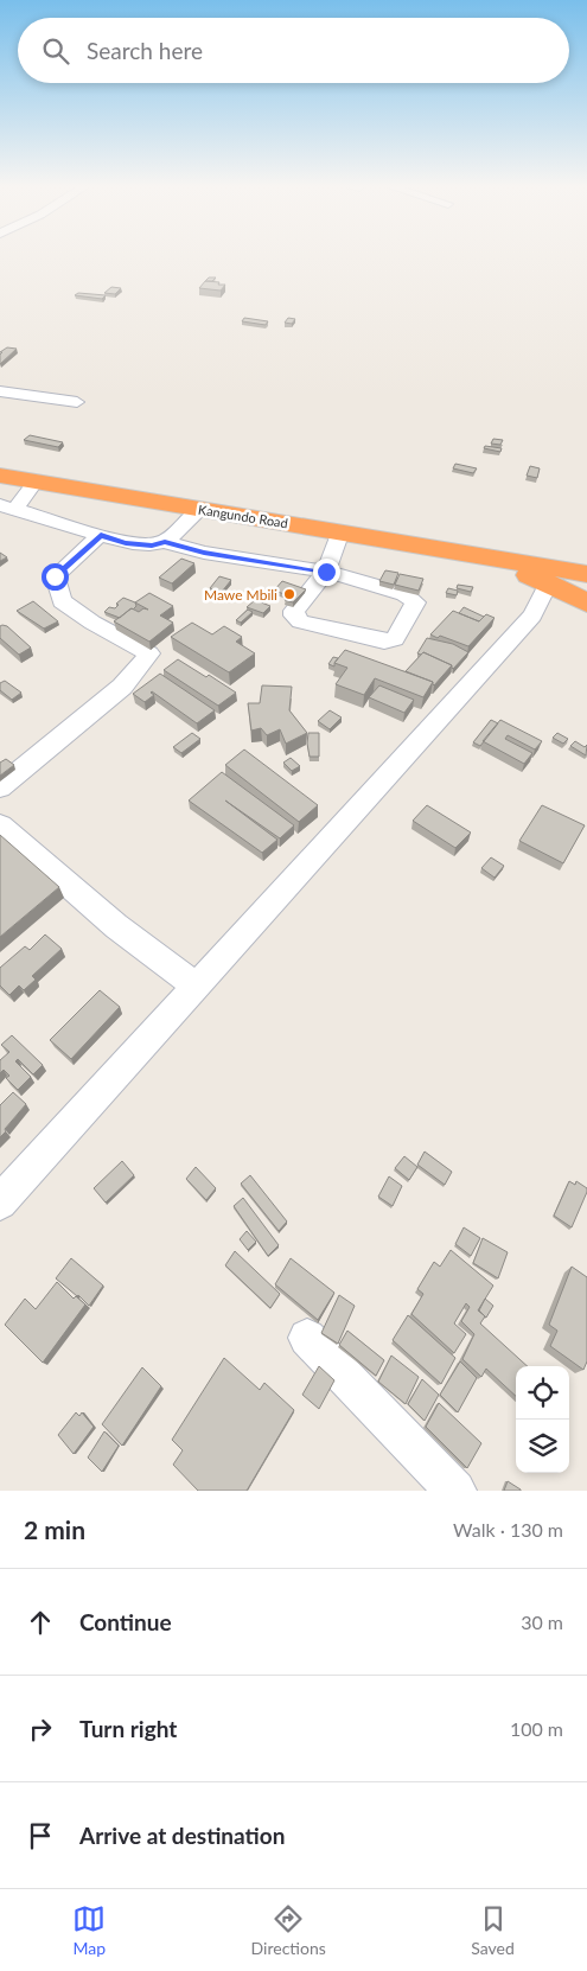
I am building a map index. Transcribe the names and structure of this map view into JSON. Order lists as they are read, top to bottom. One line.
{"streets":{"highway":["Kangundo Road"]},"places":["Mawe Mbili"],"page":{"search":"Search here","heading":["2 min","Walk · 130 m"],"list":[["Continue","30 m"],["Turn right","100 m"],"Arrive at destination"],"nav":["Map","Directions","Saved"]}}
